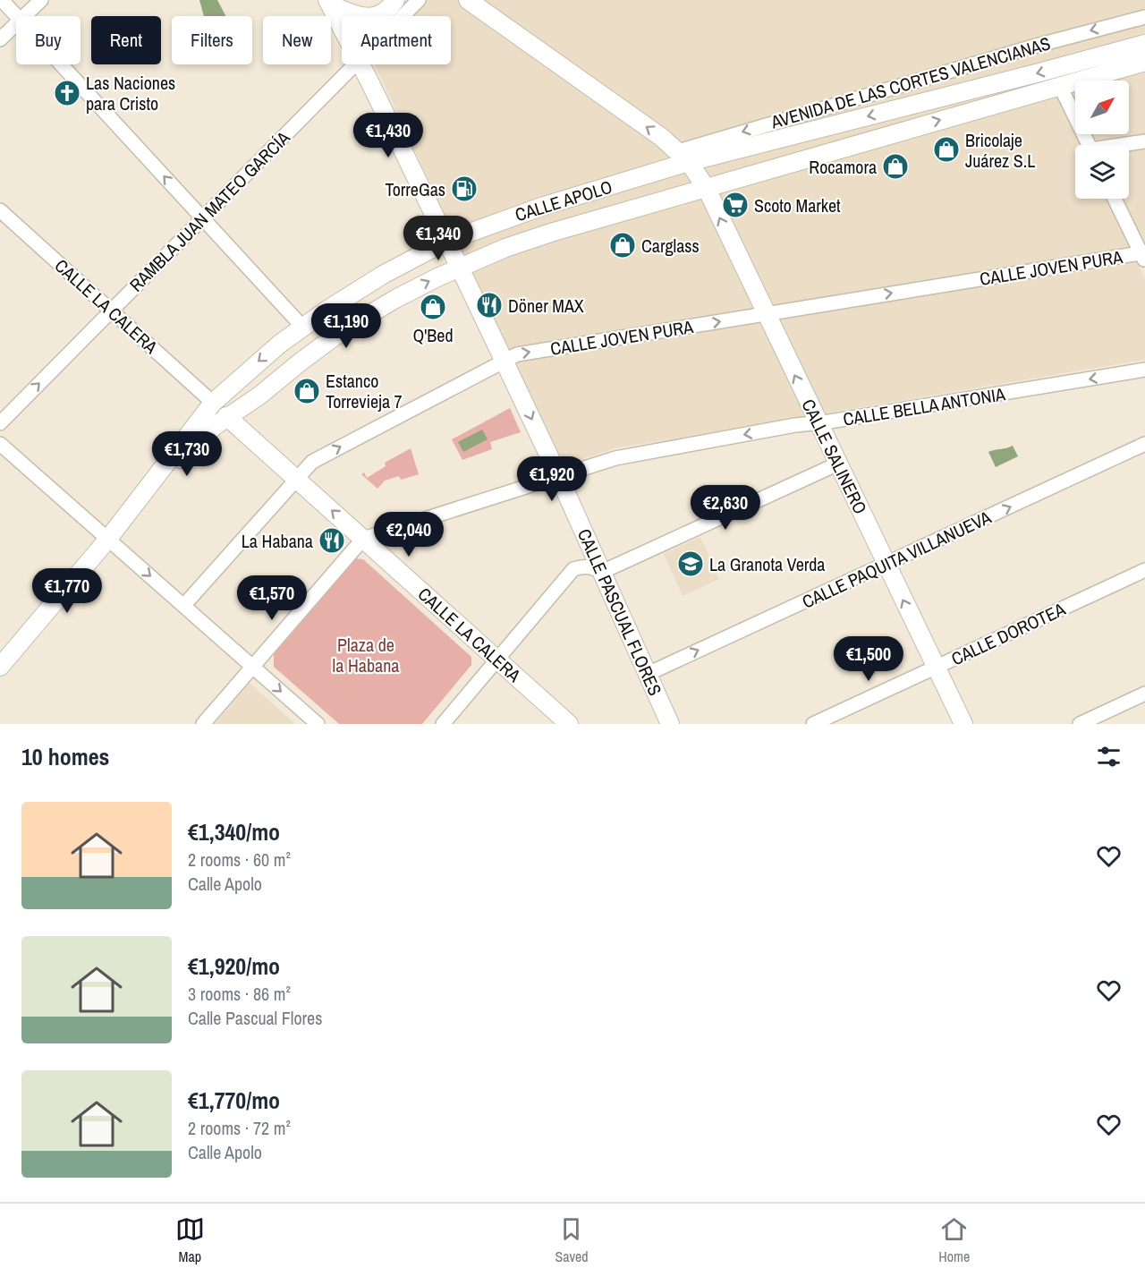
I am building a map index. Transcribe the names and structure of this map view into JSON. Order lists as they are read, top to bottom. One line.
{"streets":{"main road":["AVENIDA DE LAS CORTES VALENCIANAS","CALLE APOLO","CALLE LA CALERA","CALLE SALINERO","CALLE PASCUAL FLORES"],"street":["RAMBLA JUAN MATEO GARCÍA","CALLE JOVEN PURA","CALLE BELLA ANTONIA","CALLE PAQUITA VILLANUEVA","CALLE DOROTEA"]},"crossings":[["AVENIDA DE LAS CORTES VALENCIANAS","CALLE APOLO"],["AVENIDA DE LAS CORTES VALENCIANAS","CALLE SALINERO"],["CALLE APOLO","CALLE LA CALERA"],["CALLE APOLO","CALLE SALINERO"],["CALLE APOLO","CALLE PASCUAL FLORES"],["RAMBLA JUAN MATEO GARCÍA","CALLE LA CALERA"],["CALLE JOVEN PURA","CALLE LA CALERA"],["CALLE JOVEN PURA","CALLE SALINERO"],["CALLE JOVEN PURA","CALLE PASCUAL FLORES"],["CALLE LA CALERA","CALLE BELLA ANTONIA"],["CALLE BELLA ANTONIA","CALLE SALINERO"],["CALLE BELLA ANTONIA","CALLE PASCUAL FLORES"],["CALLE SALINERO","CALLE PAQUITA VILLANUEVA"],["CALLE SALINERO","CALLE DOROTEA"],["CALLE PAQUITA VILLANUEVA","CALLE PASCUAL FLORES"]],"one_way":["AVENIDA DE LAS CORTES VALENCIANAS","CALLE JOVEN PURA","CALLE SALINERO"],"parks":["Plaza de la Habana"],"places":{"church":["Las Naciones para Cristo"],"shop":["Bricolaje Juárez S.L","Rocamora","Carglass","Q'Bed","Estanco Torrevieja 7"],"fuel station":["TorreGas"],"supermarket":["Scoto Market"],"restaurant":["Döner MAX","La Habana"],"school or university":["La Granota Verda"]},"north":"top right","page":{"chip":["Buy","Rent","Filters","New","Apartment"],"price":["€1,430","€1,340","€1,190","€1,730","€1,920","€2,630","€2,040","€1,770","€1,570","€1,500"],"heading":"10 homes","list":[{"name":"€1,340/mo","note":"2 rooms · 60 m² · Calle Apolo"},{"name":"€1,920/mo","note":"3 rooms · 86 m² · Calle Pascual Flores"},{"name":"€1,770/mo","note":"2 rooms · 72 m² · Calle Apolo"}],"tabs":["Map","Saved","Home"]}}
